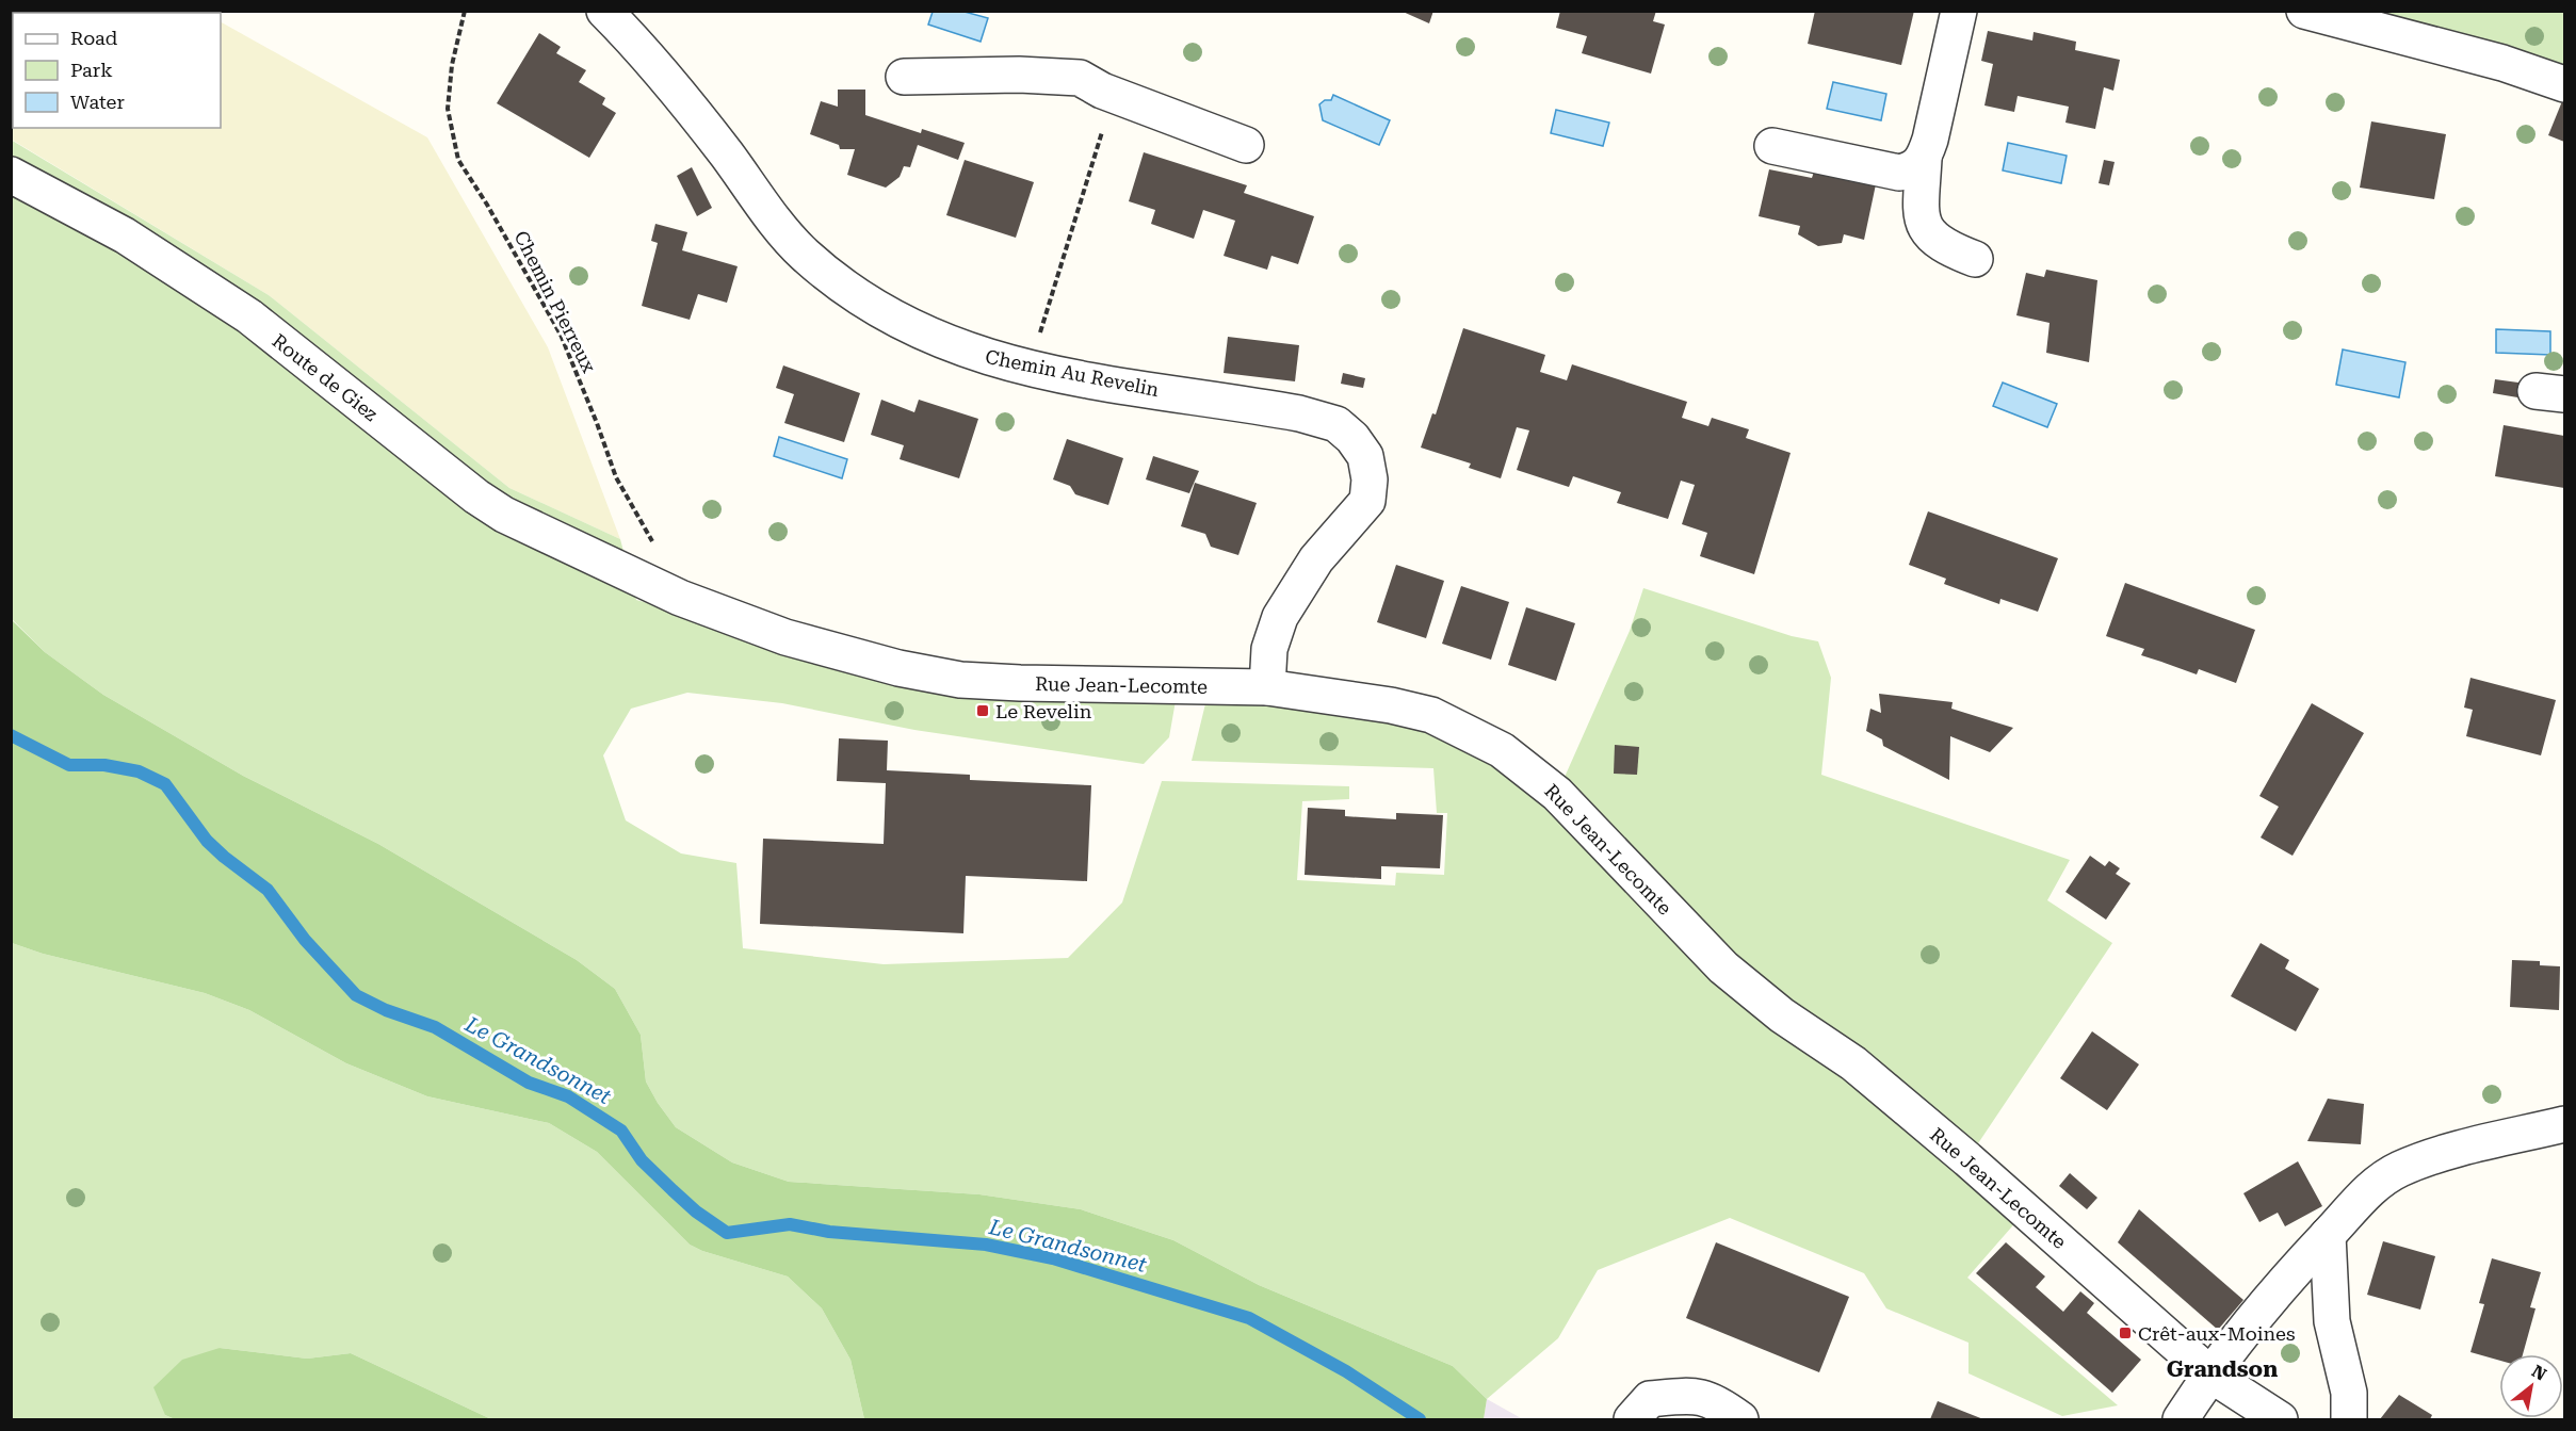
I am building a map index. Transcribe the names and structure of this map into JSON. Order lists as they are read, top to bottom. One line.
{"streets":{"street":["Chemin Au Revelin","Route de Giez","Rue Jean-Lecomte"],"path":["Chemin Pierreux"]},"crossings":[["Chemin Pierreux","Rue Jean-Lecomte"],["Chemin Au Revelin","Rue Jean-Lecomte"],["Route de Giez","Rue Jean-Lecomte"]],"districts":["Grandson"],"water":["Le Grandsonnet"],"places":{"transit":["Le Revelin","Crêt-aux-Moines"]},"legend":["Road","Park","Water"],"north":"top right"}
